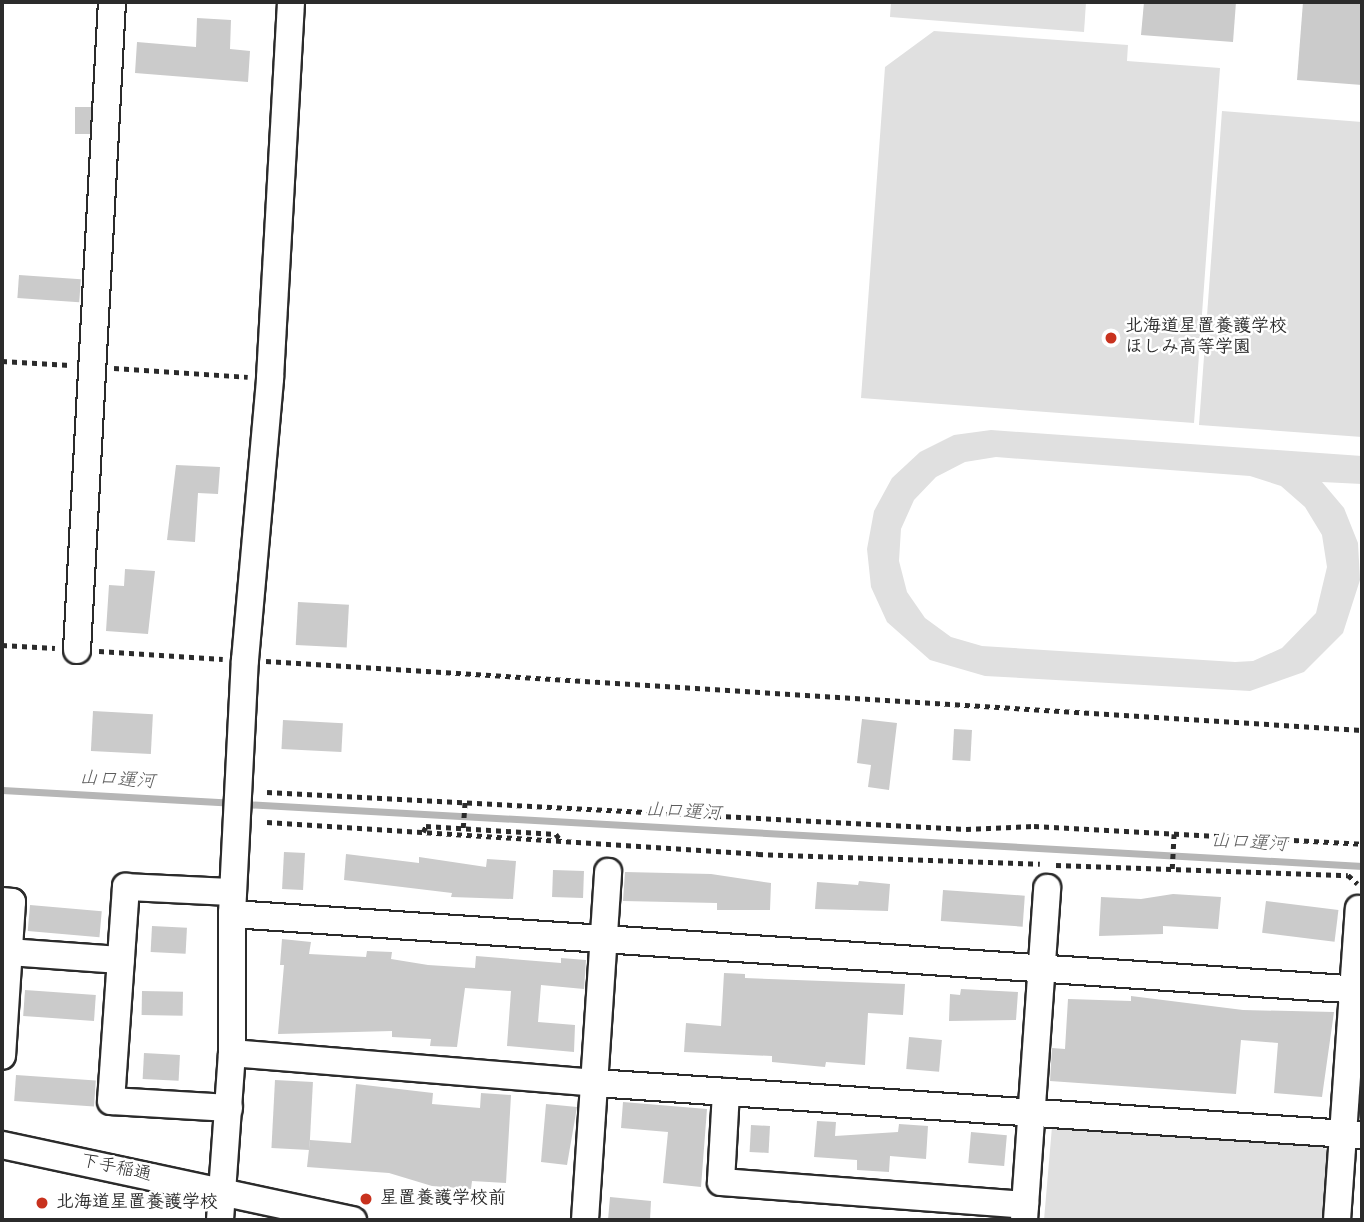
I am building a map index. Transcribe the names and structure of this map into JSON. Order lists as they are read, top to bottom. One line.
{"streets":{"street":["下手稲通"]},"water":["山口運河"],"places":["北海道星置養護学校 ほしみ高等学園","星置養護学校前","北海道星置養護学校"]}
